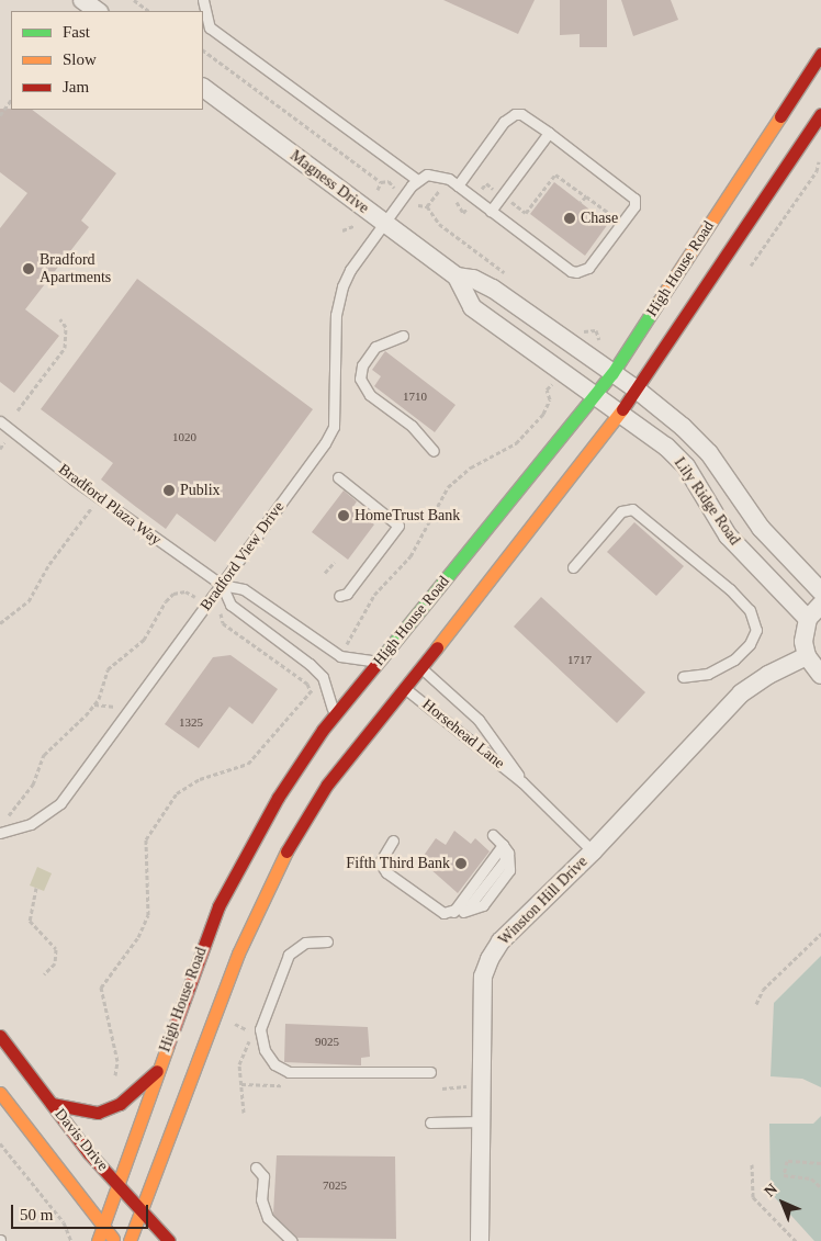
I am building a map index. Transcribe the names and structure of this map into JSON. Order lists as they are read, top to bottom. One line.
{"streets":{"main road":["High House Road","Davis Drive"],"street":["Magness Drive","Lily Ridge Road","Winston Hill Drive"],"lane":["Bradford Plaza Way","Bradford View Drive","Horsehead Lane"]},"crossings":[["Magness Drive","High House Road"],["Magness Drive","Lily Ridge Road"],["Magness Drive","Bradford View Drive"],["High House Road","Lily Ridge Road"],["High House Road","Bradford Plaza Way"],["High House Road","Horsehead Lane"],["High House Road","Davis Drive"],["Bradford Plaza Way","Bradford View Drive"],["Horsehead Lane","Winston Hill Drive"]],"places":["Chase","Bradford Apartments","Publix","HomeTrust Bank","Fifth Third Bank"],"house_numbers":["1710","1020","1717","1325","9025","7025"],"legend":["Fast","Slow","Jam"],"scale_bar":"50 m","north":"top left"}
